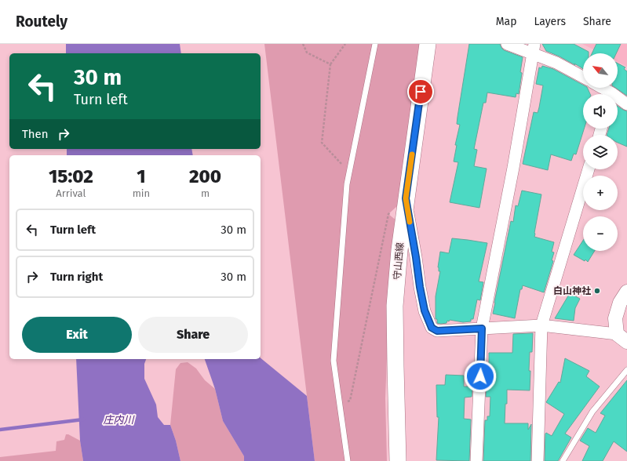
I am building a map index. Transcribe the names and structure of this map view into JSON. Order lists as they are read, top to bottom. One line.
{"streets":{"main road":["守山西線"]},"water":["庄内川"],"places":["白山神社"],"north":"top left","page":{"header":"Routely","nav":["Map","Layers","Share"],"map_buttons":["+","−"],"turn":["30 m","Turn left"],"then":"Then","eta":["15:02","Arrival","1","min","200","m"],"list":[{"name":"Turn left","value":"30 m"},{"name":"Turn right","value":"30 m"}],"buttons":["Exit","Share"]}}
